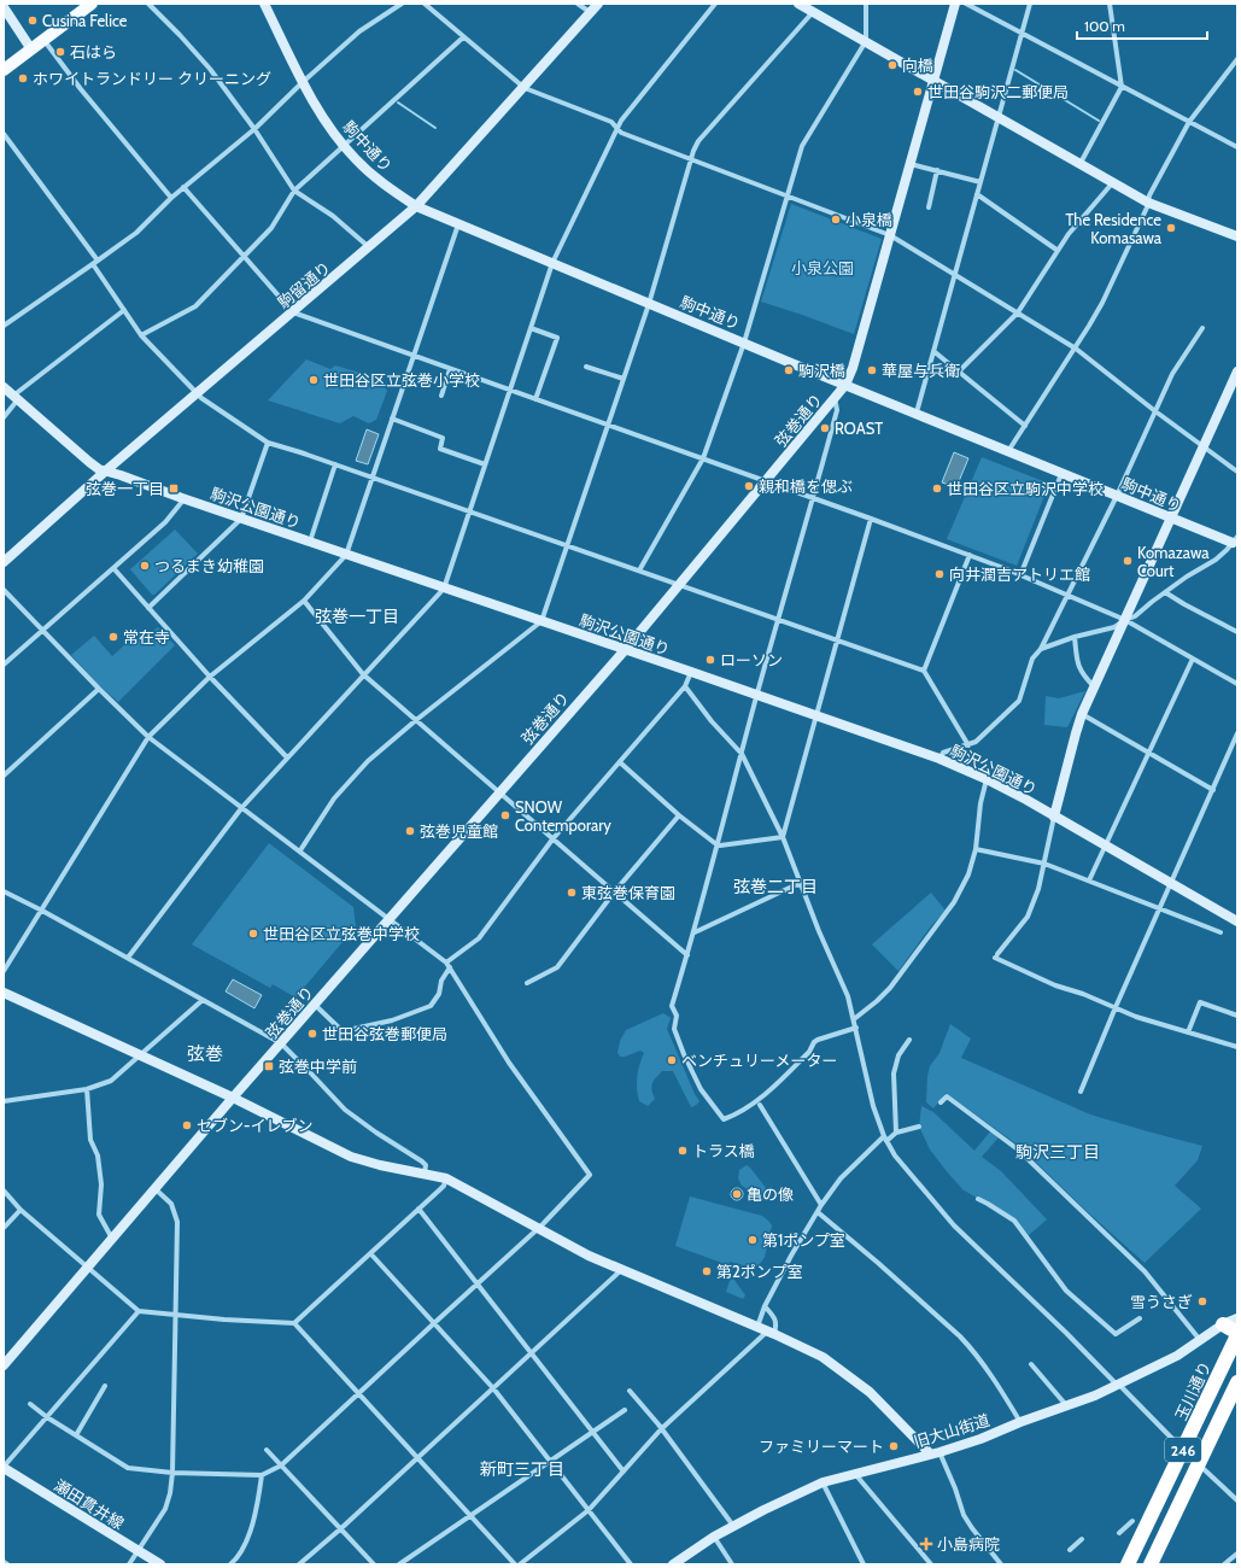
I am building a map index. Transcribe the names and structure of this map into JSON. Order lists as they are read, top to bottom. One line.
{"streets":{"highway":["玉川通り","246"],"street":["駒中通り","駒留通り","弦巻通り","駒沢公園通り","旧大山街道","瀬田貫井線"]},"crossings":[["駒中通り","駒留通り"],["駒中通り","弦巻通り"],["駒留通り","駒沢公園通り"],["弦巻通り","駒沢公園通り"]],"districts":["弦巻一丁目","弦巻二丁目","弦巻","駒沢三丁目","新町三丁目"],"parks":["小泉公園"],"places":{"other":["Cusina Felice","石はら","向橋","ホワイトランドリー クリーニング","世田谷駒沢二郵便局","小泉橋","The Residence Komasawa","駒沢橋","華屋与兵衛","世田谷区立弦巻小学校","ROAST","親和橋を偲ぶ","世田谷区立駒沢中学校","Komazawa Court","つるまき幼稚園","向井潤吉アトリエ館","常在寺","ローソン","SNOW Contemporary","弦巻児童館","東弦巻保育園","世田谷区立弦巻中学校","世田谷弦巻郵便局","ベンチュリーメーター","セブン-イレブン","トラス橋","亀の像","第1ポンプ室","第2ポンプ室","雪うさぎ","ファミリーマート"],"transit":["弦巻一丁目","弦巻中学前"],"health":["小島病院"]},"scale_bar":"100 m"}
